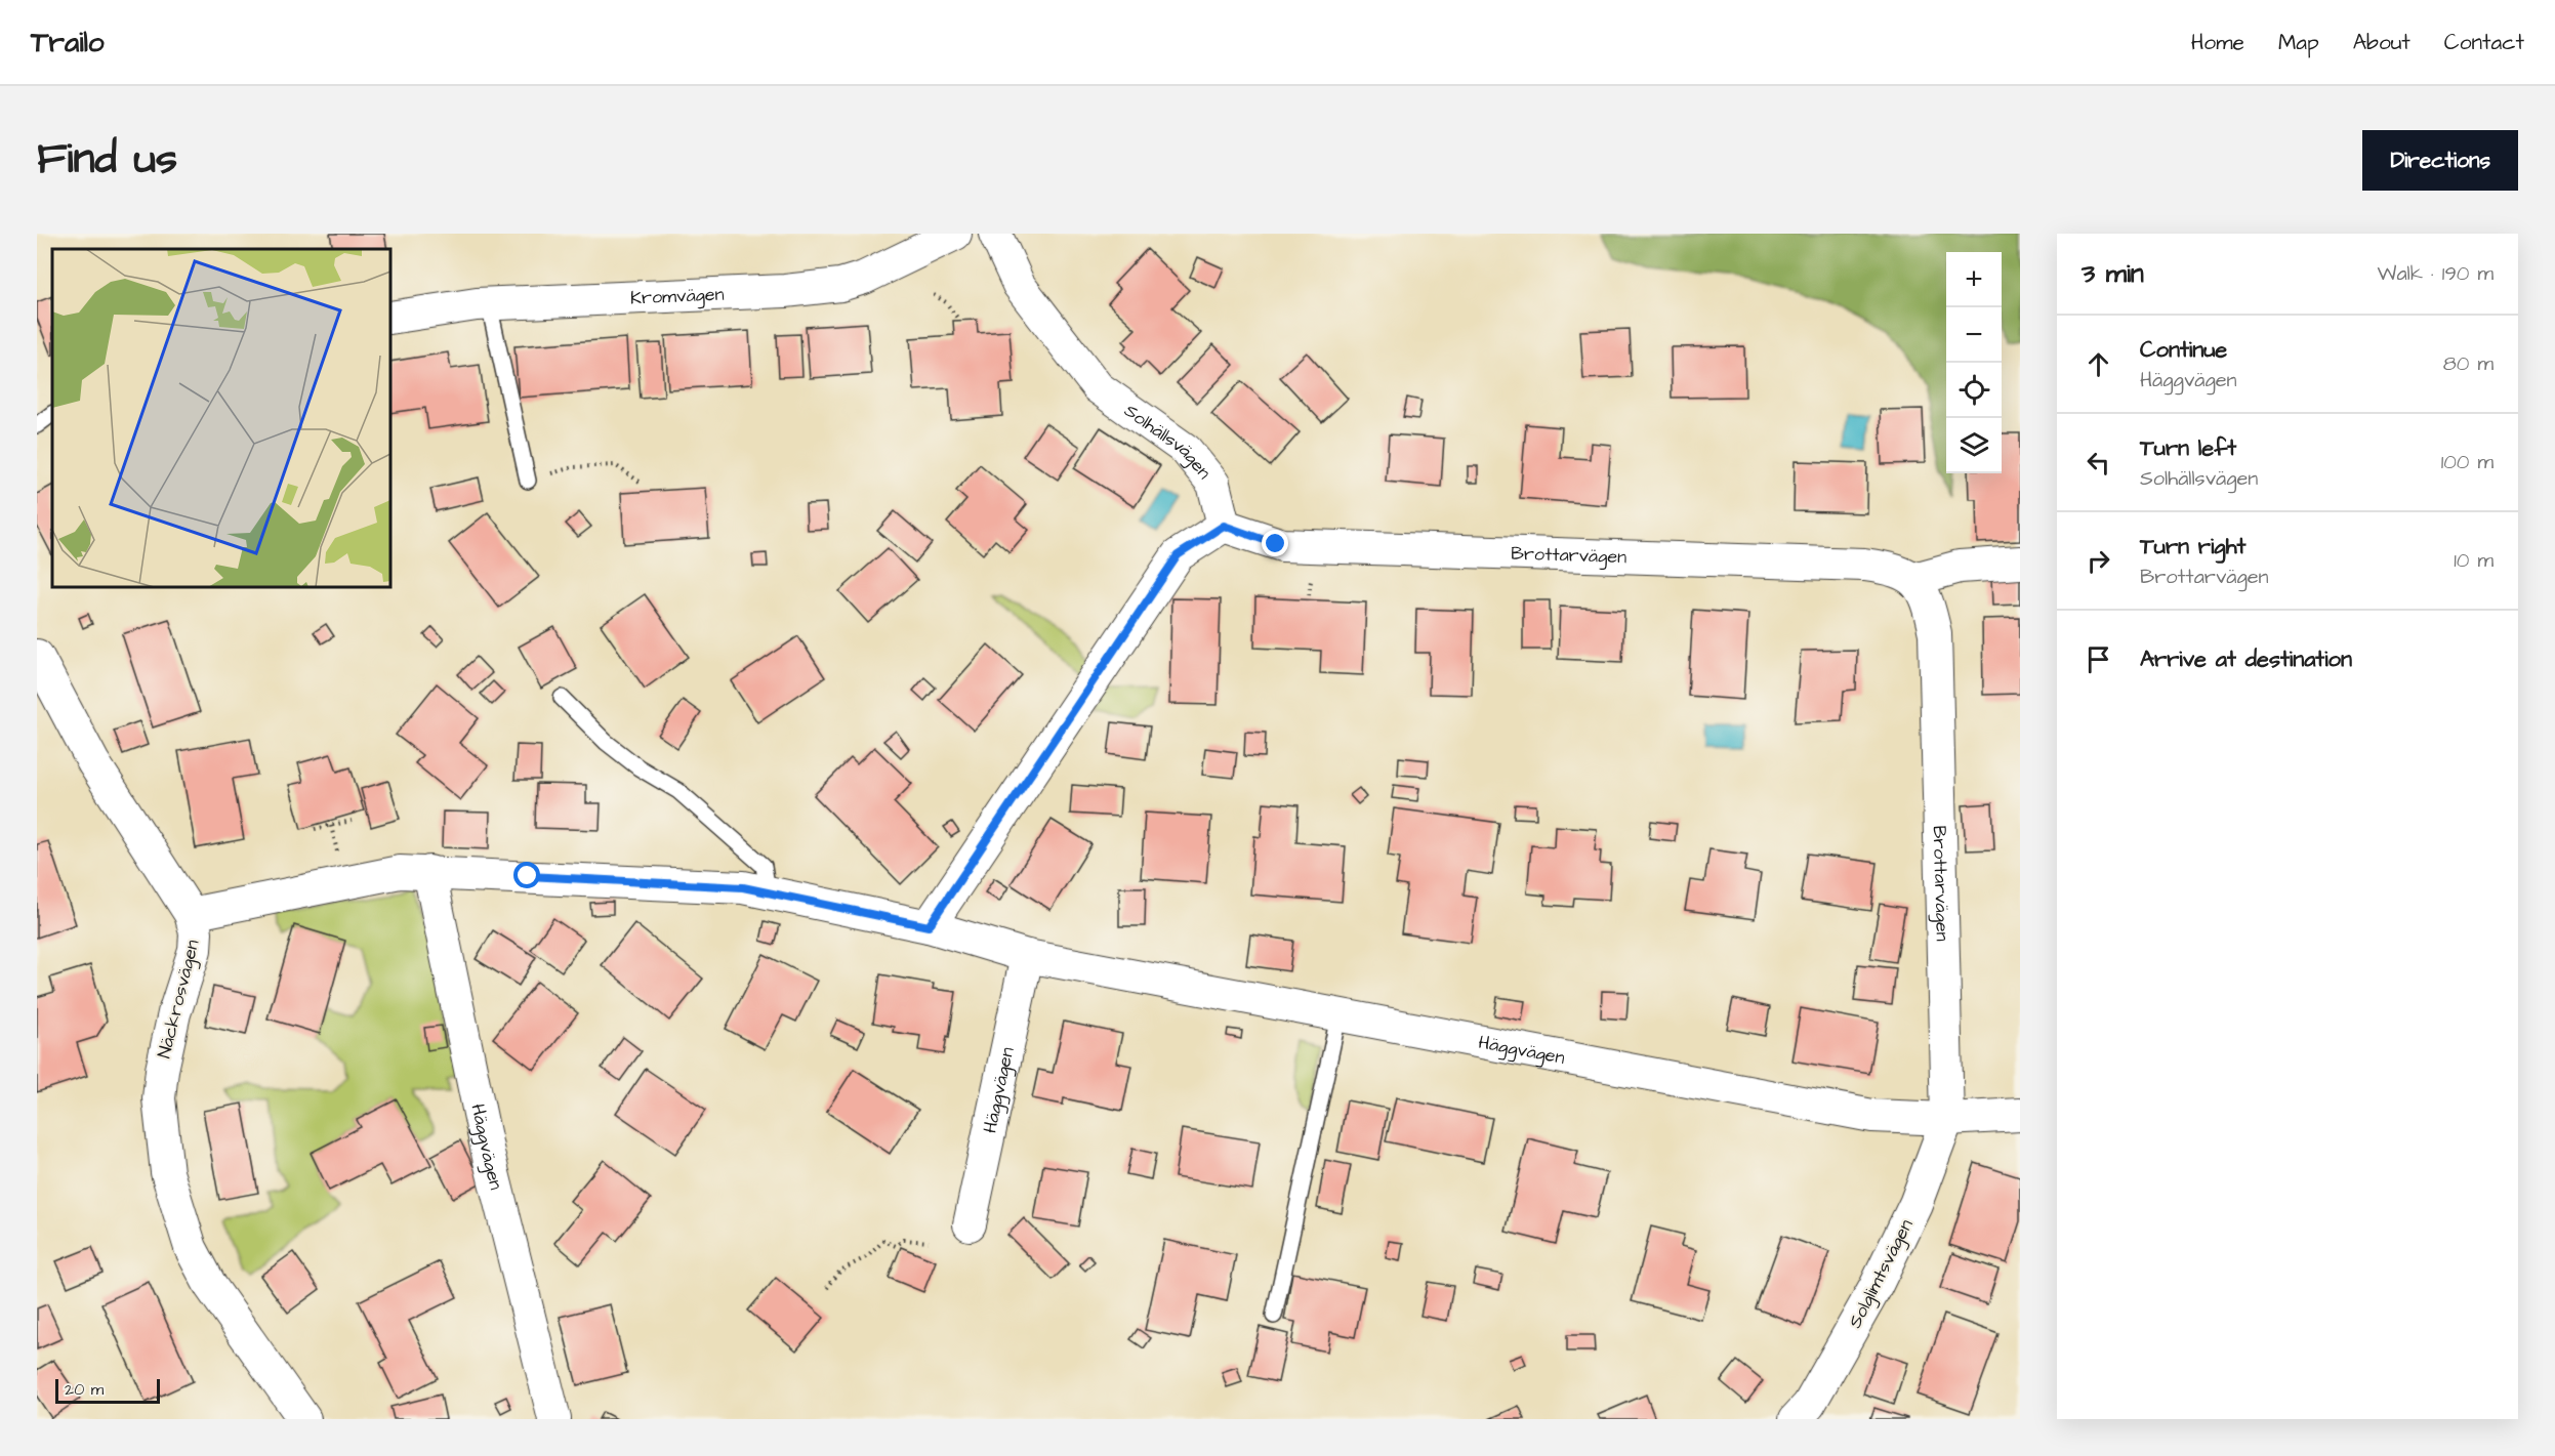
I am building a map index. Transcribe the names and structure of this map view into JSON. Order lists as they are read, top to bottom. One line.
{"streets":{"street":["Kromvägen","Solhällsvägen","Brottarvägen","Näckrosvägen","Häggvägen","Solglimtsvägen"]},"crossings":[["Solhällsvägen","Brottarvägen"],["Brottarvägen","Häggvägen"],["Brottarvägen","Solglimtsvägen"],["Näckrosvägen","Häggvägen"],["Häggvägen","Solglimtsvägen"]],"scale_bar":"20 m","page":{"header":"Trailo","nav":["Home","Map","About","Contact"],"title":"Find us","buttons":"Directions","heading":["3 min","Walk · 190 m"],"map_buttons":["+","−"],"list":[["Continue","Häggvägen","80 m"],["Turn left","Solhällsvägen","100 m"],["Turn right","Brottarvägen","10 m"],"Arrive at destination"],"scale":"20 m"}}
